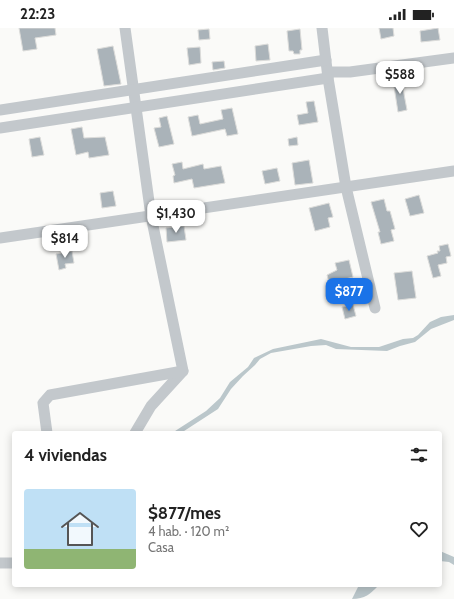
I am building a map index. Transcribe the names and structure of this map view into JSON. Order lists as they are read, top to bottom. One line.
{"page":{"status":"22:23","price":["$588","$1,430","$814","$877"],"heading":"4 viviendas","list":[{"name":"$877/mes","note":"4 hab. · 120 m² · Casa"}]}}
